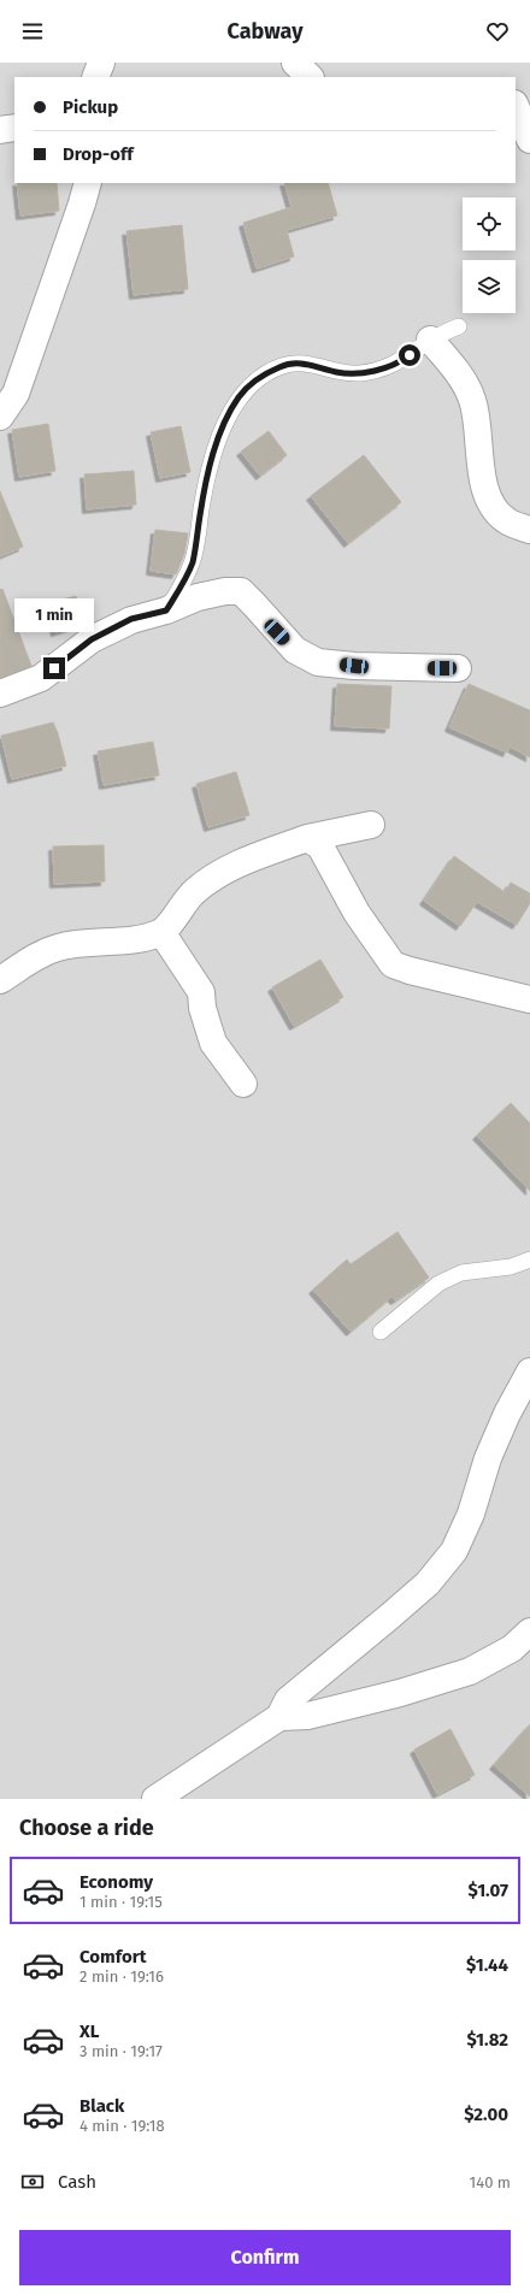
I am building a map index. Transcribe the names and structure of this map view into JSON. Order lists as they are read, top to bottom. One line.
{"page":{"header":"Cabway","banner":["Pickup","Drop-off"],"bubble":"1 min","heading":"Choose a ride","list":[{"name":"Economy","note":"1 min · 19:15","value":"$1.07"},{"name":"Comfort","note":"2 min · 19:16","value":"$1.44"},{"name":"XL","note":"3 min · 19:17","value":"$1.82"},{"name":"Black","note":"4 min · 19:18","value":"$2.00"}],"pay":["Cash","140 m"],"buttons":"Confirm"}}
